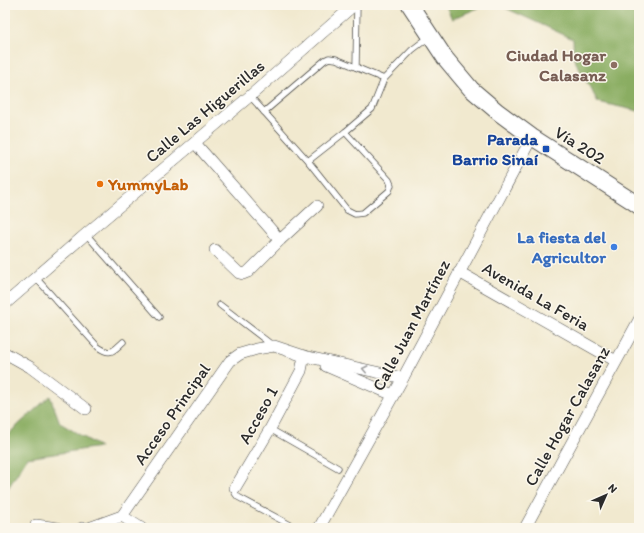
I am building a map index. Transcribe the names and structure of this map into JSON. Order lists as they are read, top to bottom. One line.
{"streets":{"main road":["Vía 202"],"street":["Calle Las Higuerillas","Avenida La Feria","Calle Juan Martínez","Acceso Principal","Acceso 1","Calle Hogar Calasanz"]},"crossings":[["Vía 202","Calle Juan Martínez"],["Avenida La Feria","Calle Juan Martínez"],["Avenida La Feria","Calle Hogar Calasanz"],["Calle Juan Martínez","Acceso Principal"],["Acceso Principal","Acceso 1"]],"places":{"other":["Ciudad Hogar Calasanz","YummyLab","La fiesta del Agricultor"],"transit":["Parada Barrio Sinaí"]},"north":"top right"}
